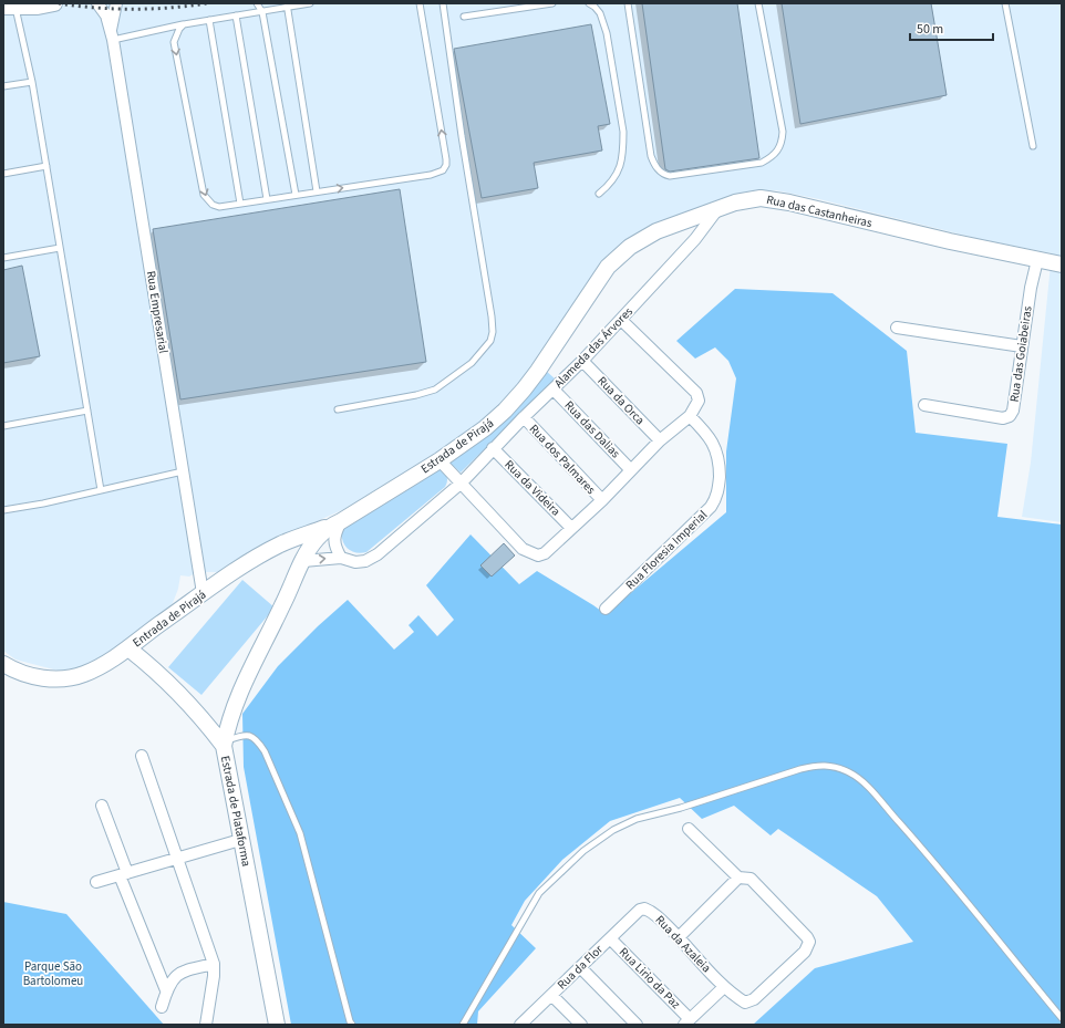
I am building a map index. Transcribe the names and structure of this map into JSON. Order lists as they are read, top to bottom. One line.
{"streets":{"main road":["Rua das Castanheiras","Estrada de Pirajá","Entrada de Pirajá","Estrada de Plataforma"],"street":["Rua Empresarial","Alameda das Árvores","Rua das Goiabeiras","Rua da Orca","Rua das Dalias","Rua dos Palmares","Rua da Videira","Rua Floresia Imperial","Rua da Azaleia","Rua da Flor","Rua Lirio da Paz"]},"crossings":[["Rua das Castanheiras","Alameda das Árvores"],["Rua das Castanheiras","Rua das Goiabeiras"],["Rua das Castanheiras","Estrada de Pirajá"],["Rua Empresarial","Entrada de Pirajá"],["Alameda das Árvores","Rua da Orca"],["Alameda das Árvores","Rua das Dalias"],["Alameda das Árvores","Rua dos Palmares"],["Alameda das Árvores","Rua da Videira"],["Alameda das Árvores","Estrada de Plataforma"],["Estrada de Pirajá","Entrada de Pirajá"],["Estrada de Pirajá","Estrada de Plataforma"],["Entrada de Pirajá","Estrada de Plataforma"],["Rua da Azaleia","Rua da Flor"],["Rua da Flor","Rua Lirio da Paz"]],"parks":["Parque São Bartolomeu"],"scale_bar":"50 m"}
